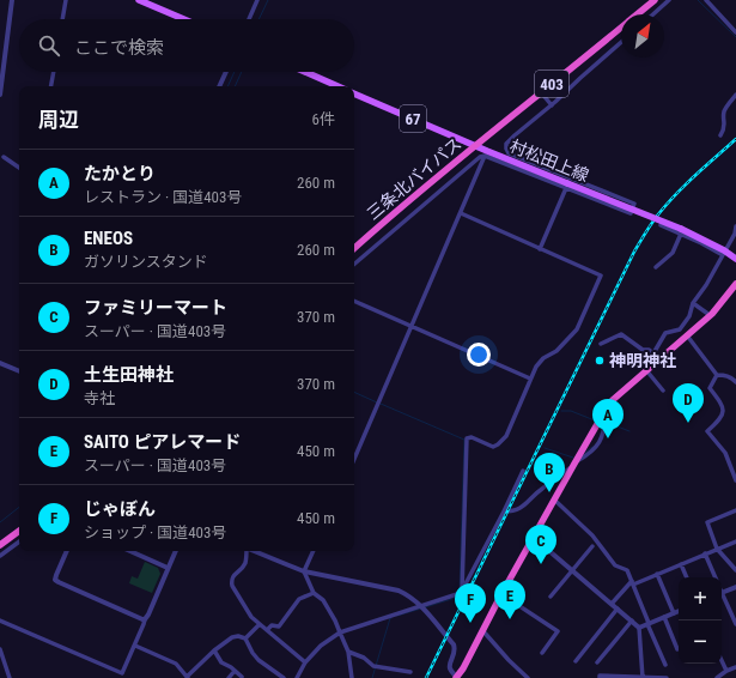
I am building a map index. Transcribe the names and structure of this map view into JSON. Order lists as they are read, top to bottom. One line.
{"streets":{"highway":["403","三条北バイパス"],"main road":["67","村松田上線"]},"crossings":[["403","村松田上線"],["403","三条北バイパス"],["村松田上線","三条北バイパス"]],"places":["神明神社"],"north":"top right","page":{"search":"ここで検索","heading":["周辺","6件"],"list":[{"mark":"A","name":"たかとり","note":"レストラン · 国道403号","value":"260 m"},{"mark":"B","name":"ENEOS","note":"ガソリンスタンド","value":"260 m"},{"mark":"C","name":"ファミリーマート","note":"スーパー · 国道403号","value":"370 m"},{"mark":"D","name":"土生田神社","note":"寺社","value":"370 m"},{"mark":"E","name":"SAITO ピアレマード","note":"スーパー · 国道403号","value":"450 m"},{"mark":"F","name":"じゃぼん","note":"ショップ · 国道403号","value":"450 m"}],"pins":["D","A","B","C","E","F"],"map_buttons":["+","−"]}}
